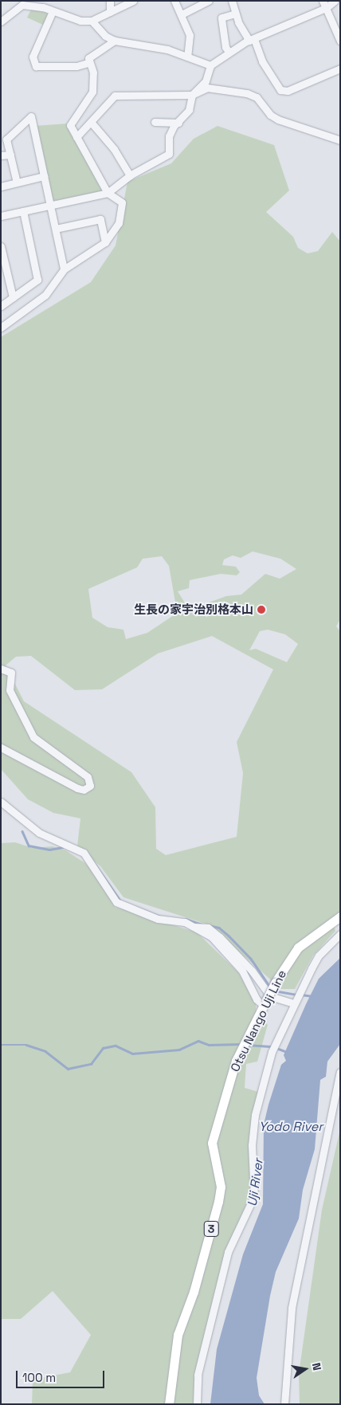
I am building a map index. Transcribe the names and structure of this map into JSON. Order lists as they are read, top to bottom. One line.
{"streets":{"main road":["Otsu Nango Uji Line","3"]},"water":["Yodo River","Uji River"],"places":["生長の家宇治別格本山"],"scale_bar":"100 m","north":"right"}
